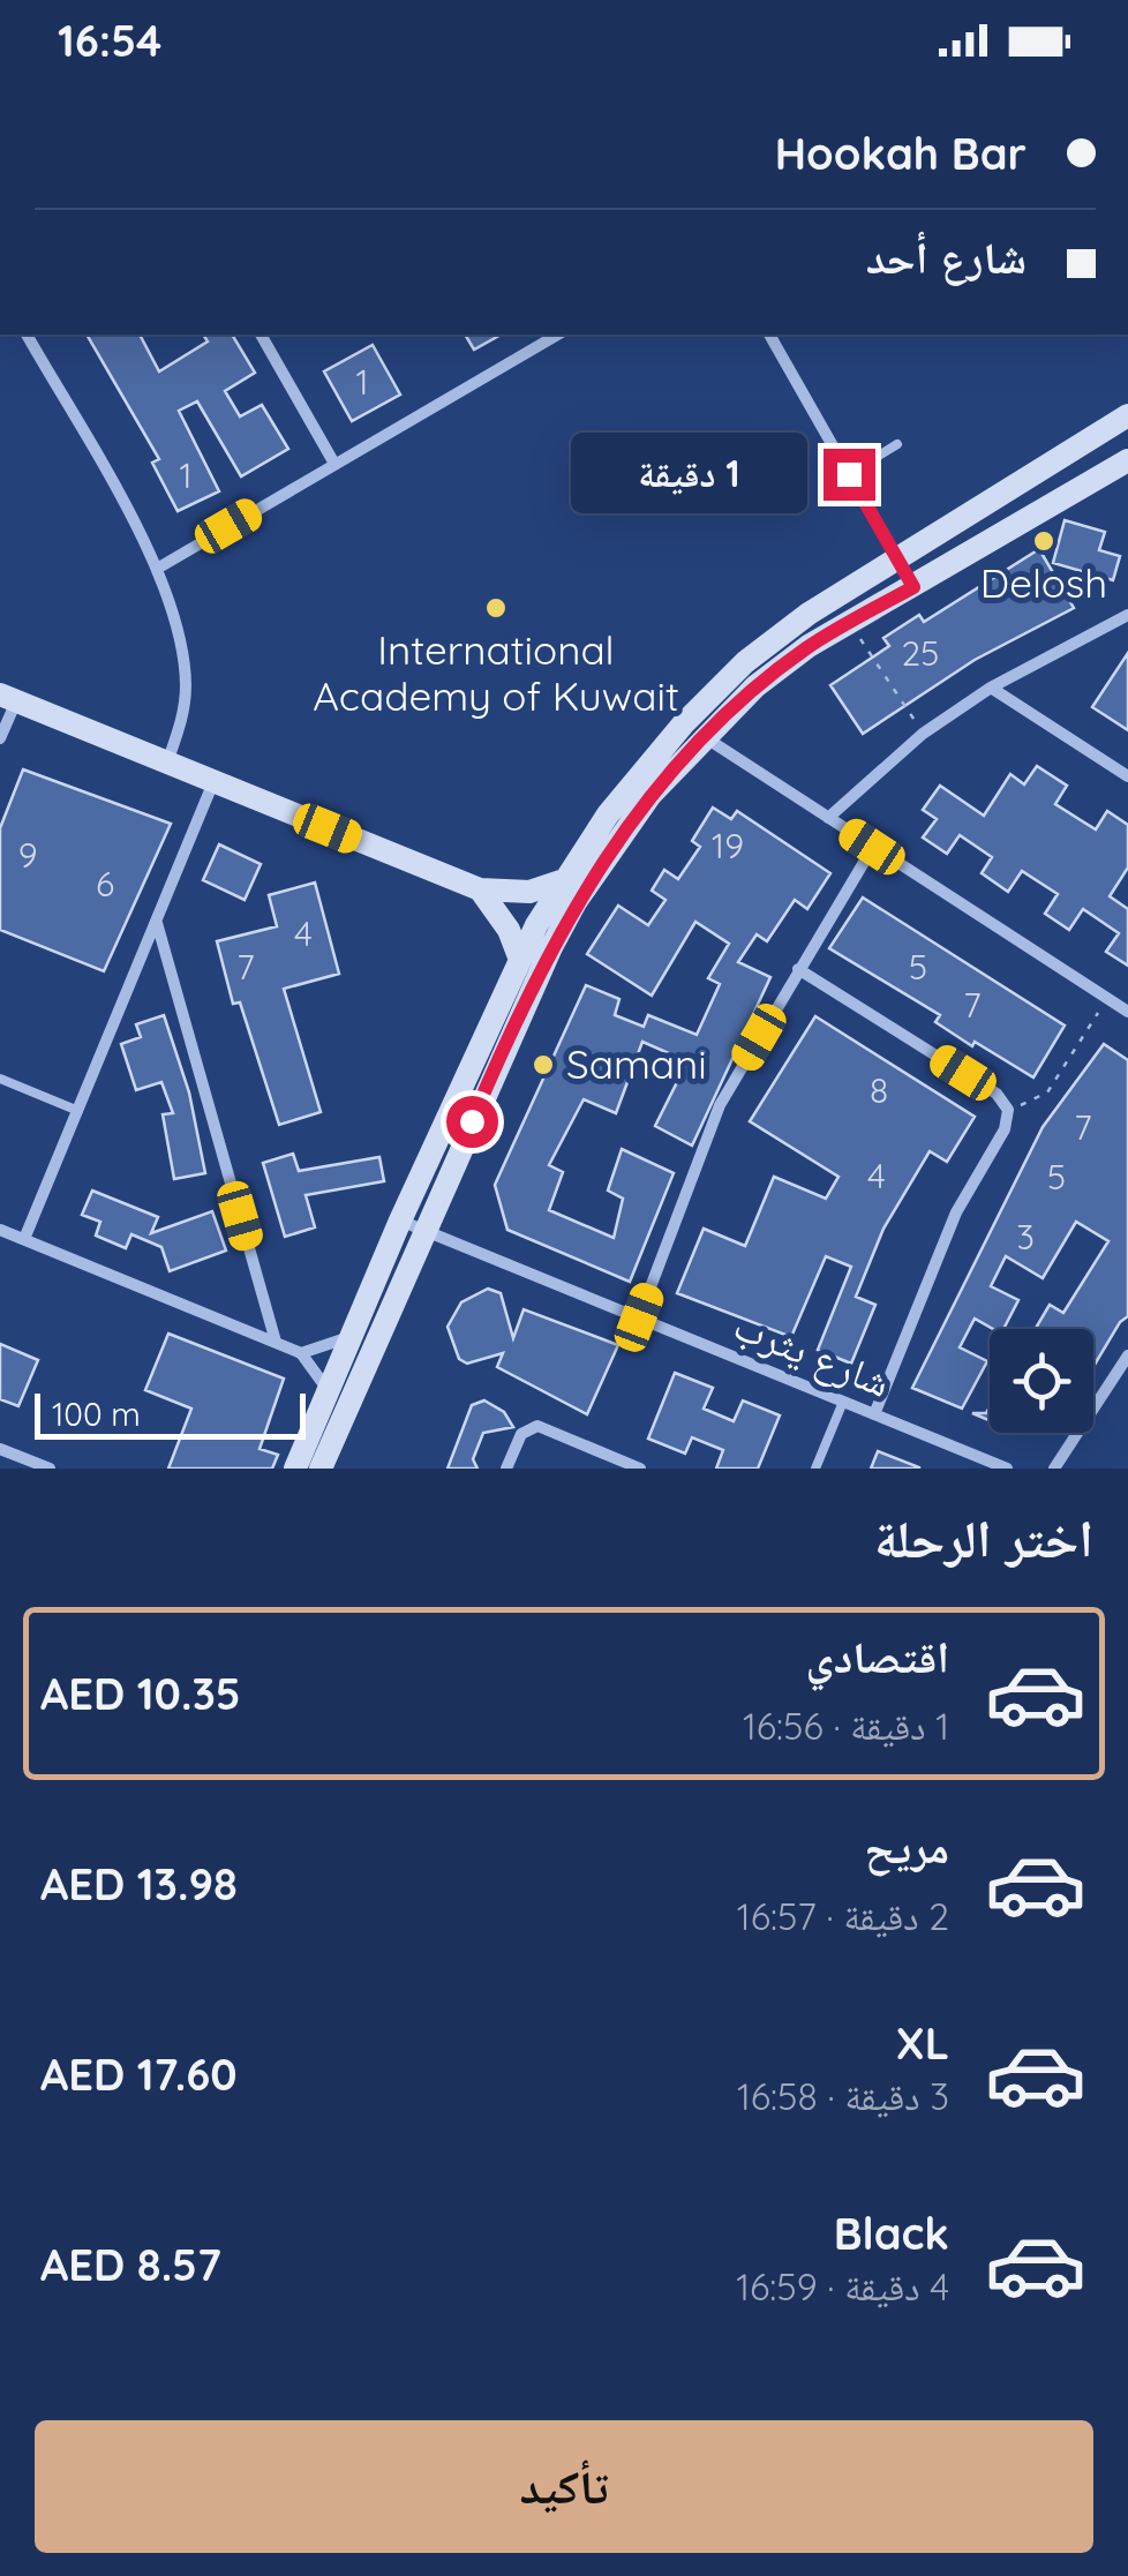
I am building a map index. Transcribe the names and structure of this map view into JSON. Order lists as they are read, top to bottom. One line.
{"streets":{"street":["شارع يثرب"]},"places":["Delosh","International Academy of Kuwait","Samani"],"house_numbers":["1","1","25","19","9","6","4","7","5","7","8","7","4","5","3"],"scale_bar":"100 m","page":{"status":"16:54","banner":["Hookah Bar","شارع أحد"],"bubble":"1 دقيقة","scale":"100 m","heading":"اختر الرحلة","list":[{"name":"اقتصادي","note":"1 دقيقة · 16:56","value":"AED 10.35"},{"name":"مريح","note":"2 دقيقة · 16:57","value":"AED 13.98"},{"name":"XL","note":"3 دقيقة · 16:58","value":"AED 17.60"},{"name":"Black","note":"4 دقيقة · 16:59","value":"AED 8.57"}],"buttons":"تأكيد"}}
